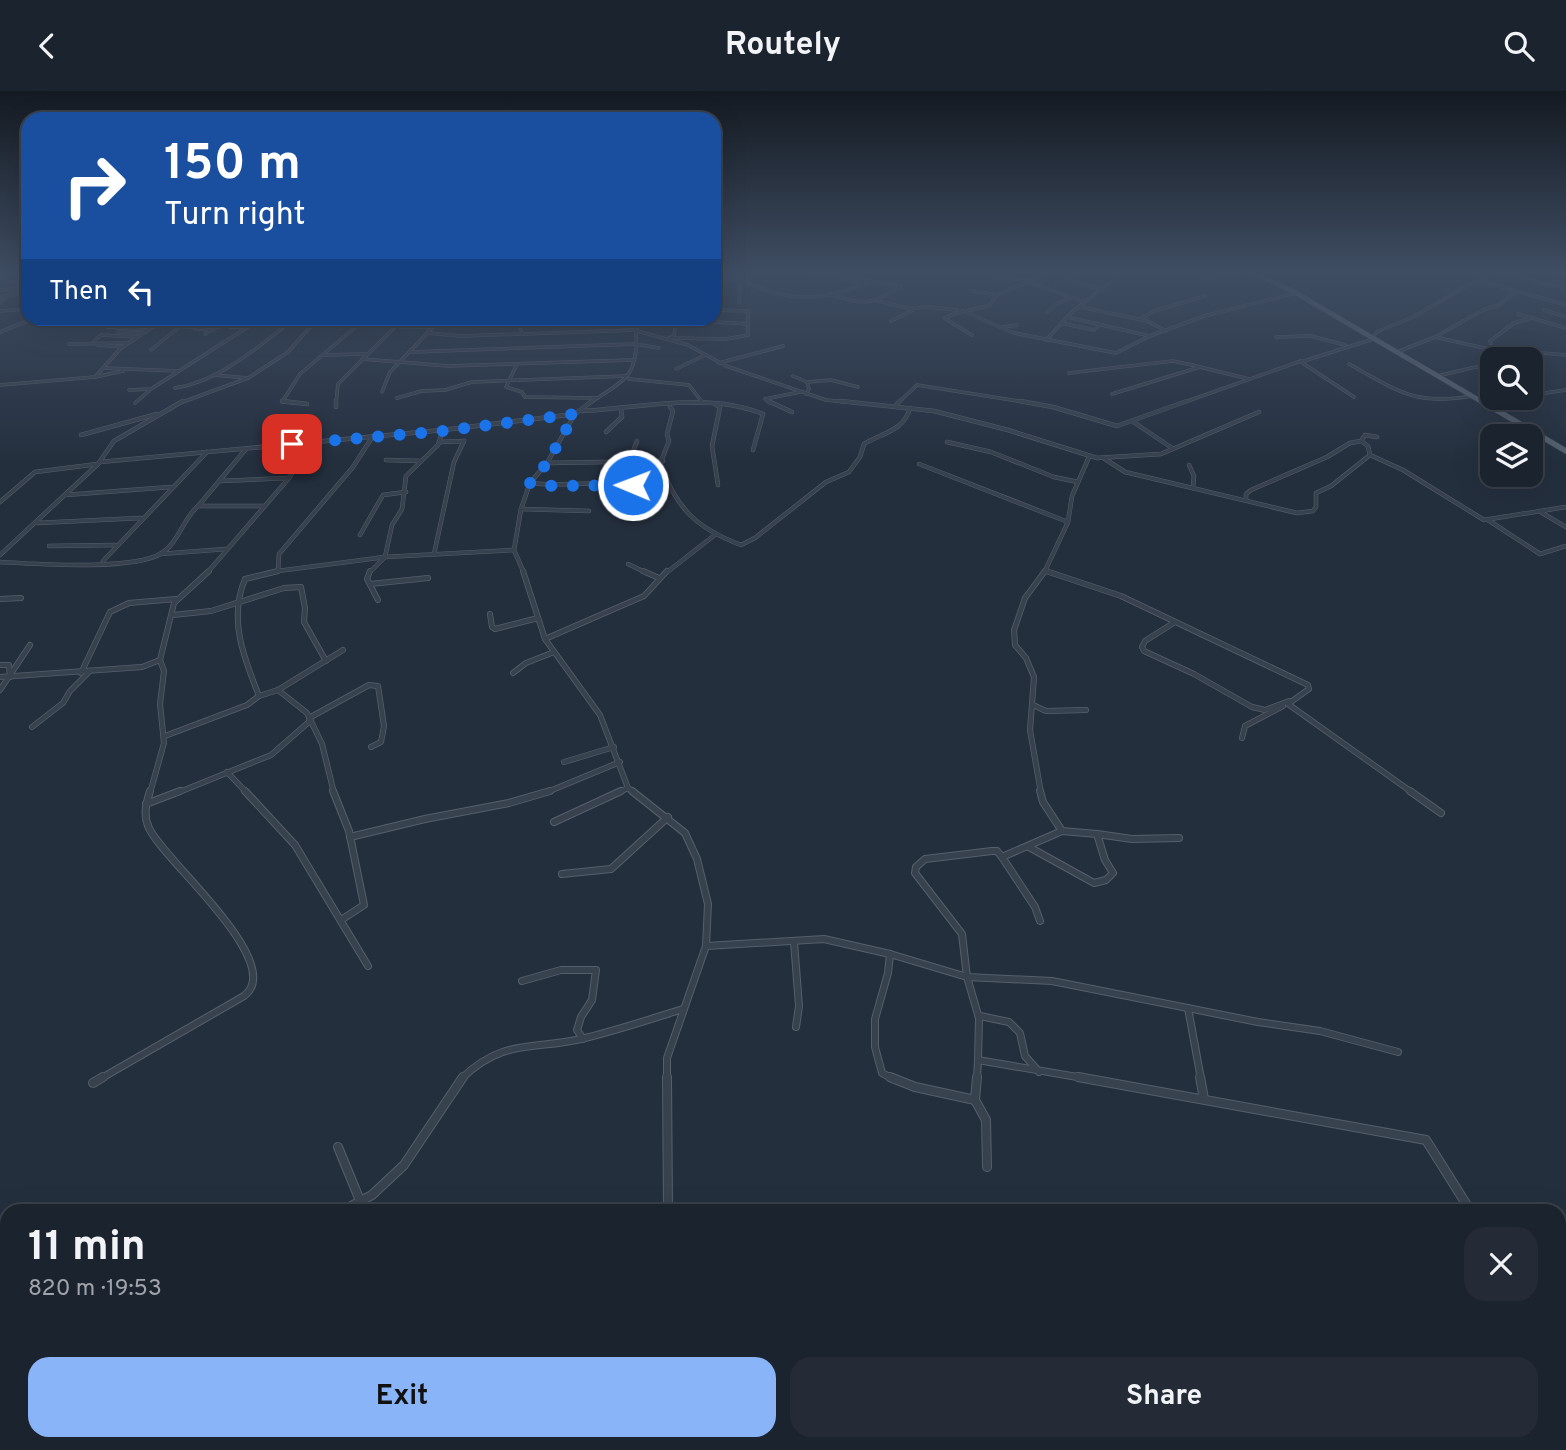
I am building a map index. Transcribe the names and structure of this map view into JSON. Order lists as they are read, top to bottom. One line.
{"page":{"header":"Routely","turn":["150 m","Turn right"],"then":"Then","heading":["11 min","820 m · 19:53"],"buttons":["Exit","Share"]}}
